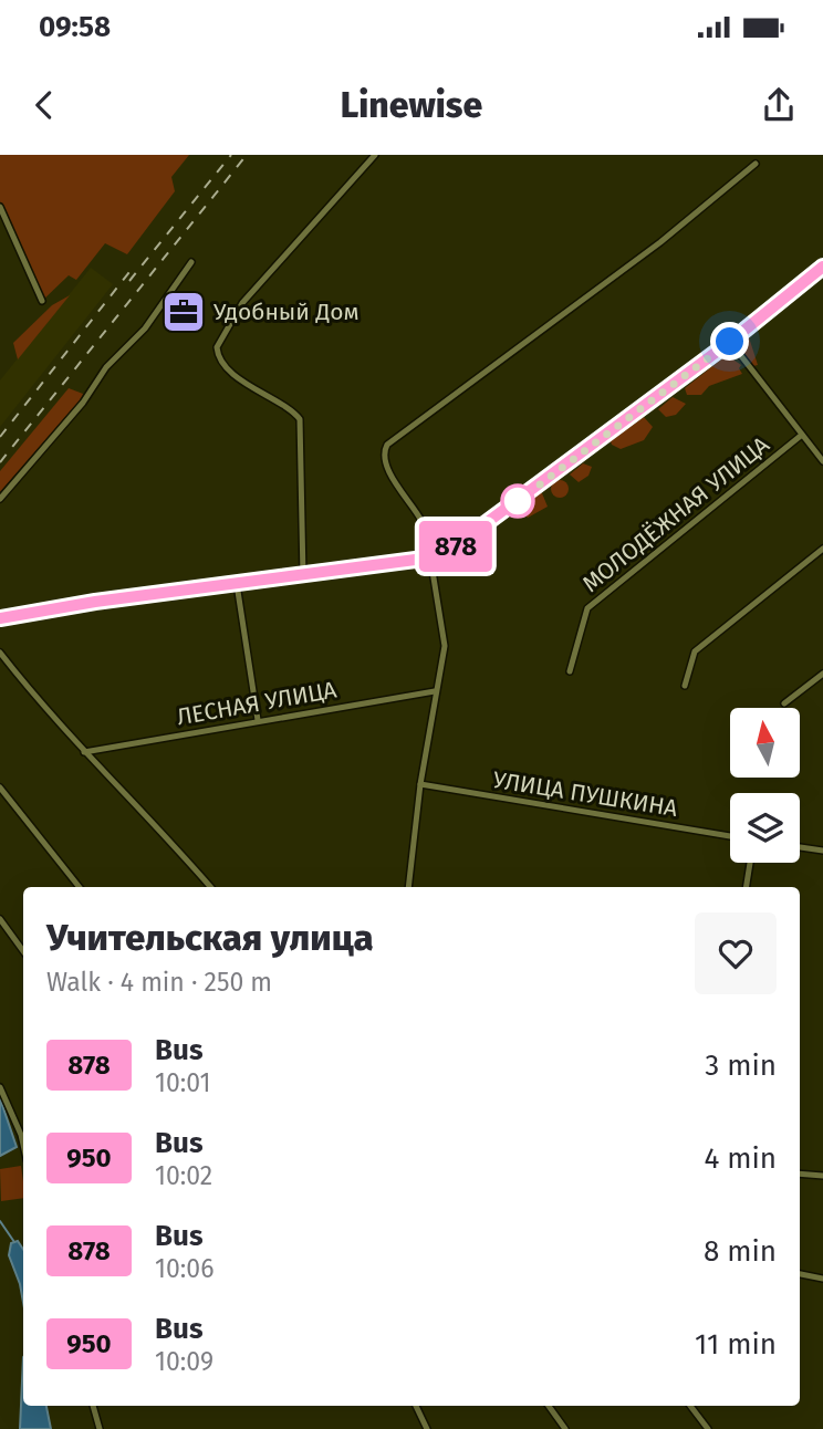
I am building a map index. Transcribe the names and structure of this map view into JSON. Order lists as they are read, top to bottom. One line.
{"streets":{"street":["МОЛОДЁЖНАЯ УЛИЦА","ЛЕСНАЯ УЛИЦА","УЛИЦА ПУШКИНА"]},"places":{"office":["Удобный Дом"]},"lines":["bus line 878"],"north":"top","page":{"status":"09:58","header":"Linewise","on_map":"878","heading":["Учительская улица","Walk · 4 min · 250 m"],"list":[{"mark":"878","name":"Bus","note":"10:01","value":"3 min"},{"mark":"950","name":"Bus","note":"10:02","value":"4 min"},{"mark":"878","name":"Bus","note":"10:06","value":"8 min"},{"mark":"950","name":"Bus","note":"10:09","value":"11 min"}]}}
